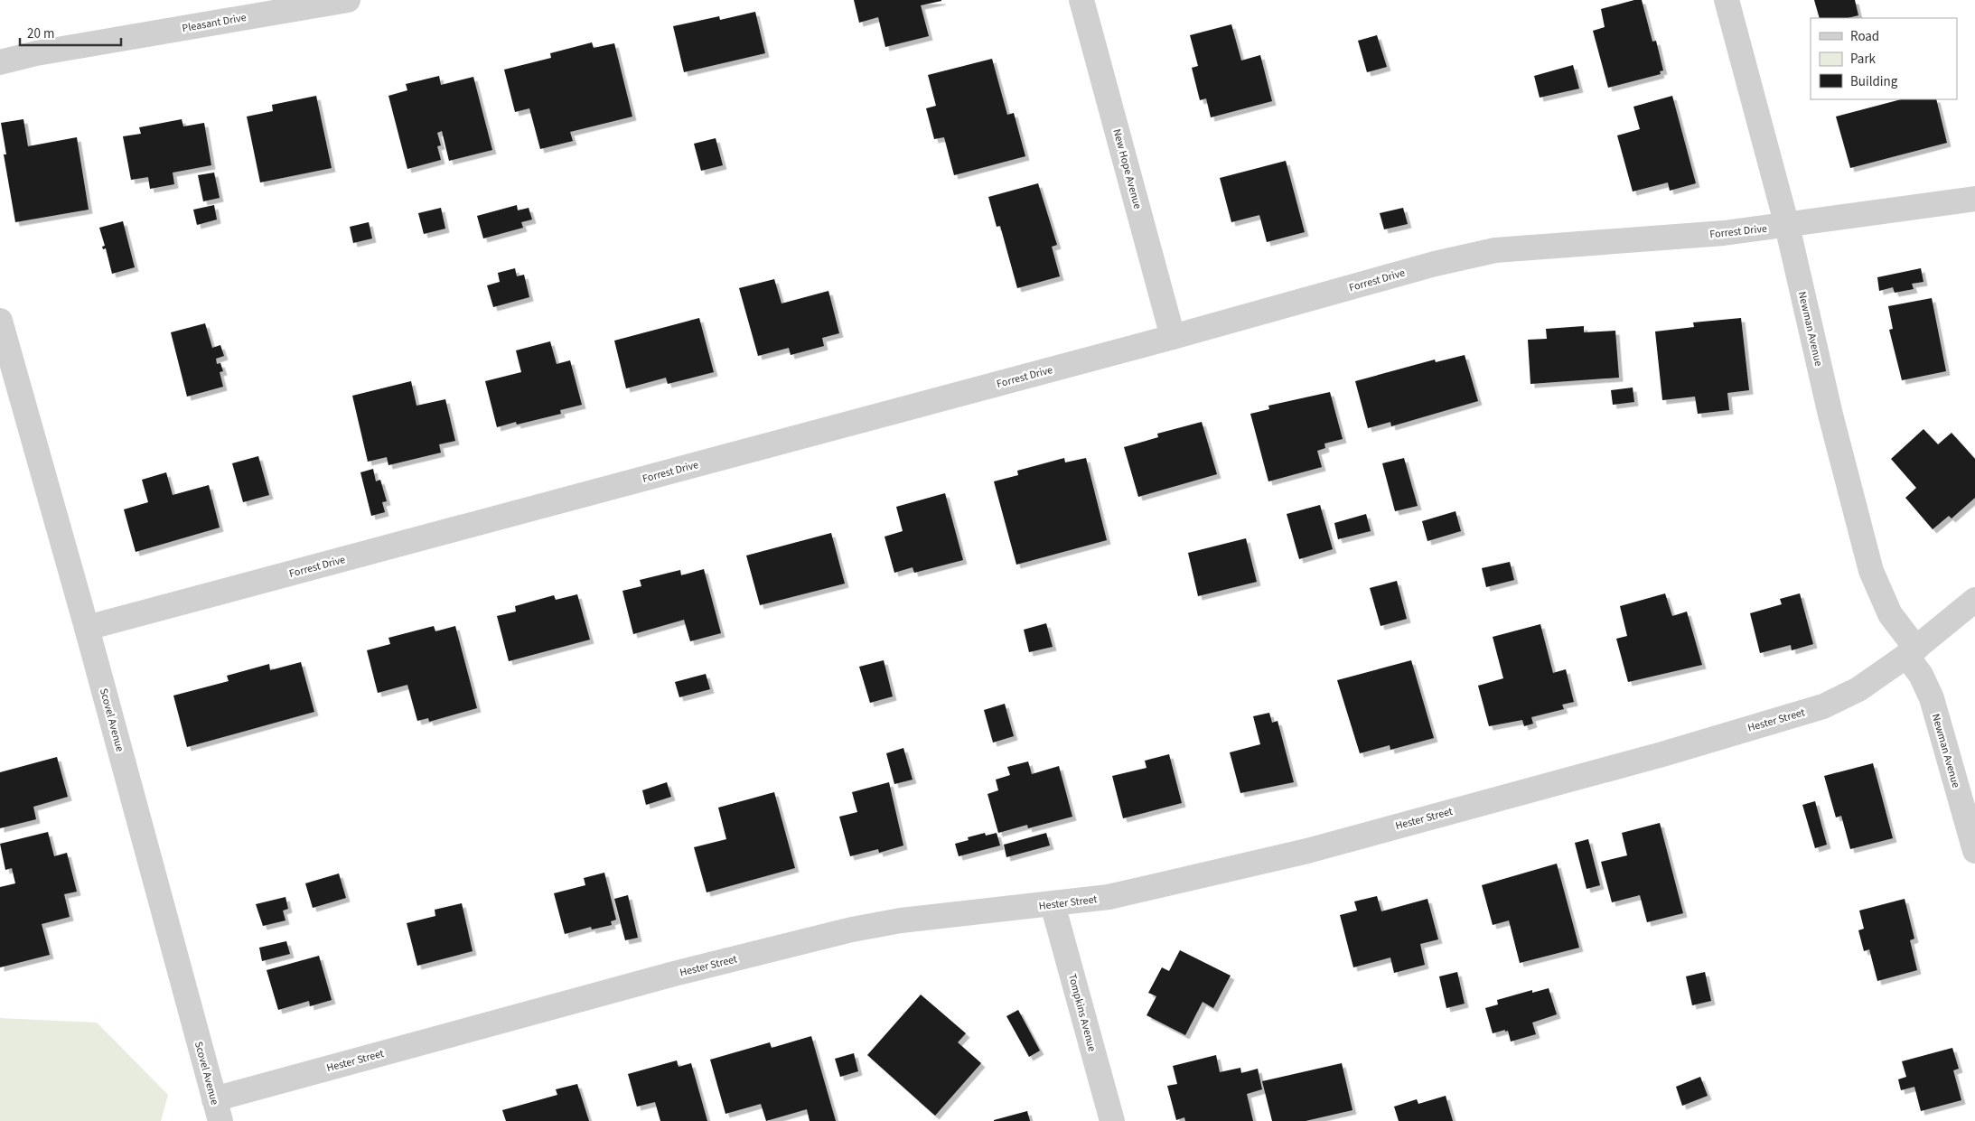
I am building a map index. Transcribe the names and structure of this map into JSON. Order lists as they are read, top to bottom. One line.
{"streets":{"street":["Pleasant Drive","New Hope Avenue","Forrest Drive","Newman Avenue","Scovel Avenue","Hester Street","Tompkins Avenue"]},"crossings":[["New Hope Avenue","Forrest Drive"],["Forrest Drive","Newman Avenue"],["Forrest Drive","Scovel Avenue"],["Newman Avenue","Hester Street"],["Scovel Avenue","Hester Street"],["Hester Street","Tompkins Avenue"]],"legend":["Road","Park","Building"],"scale_bar":"20 m"}
